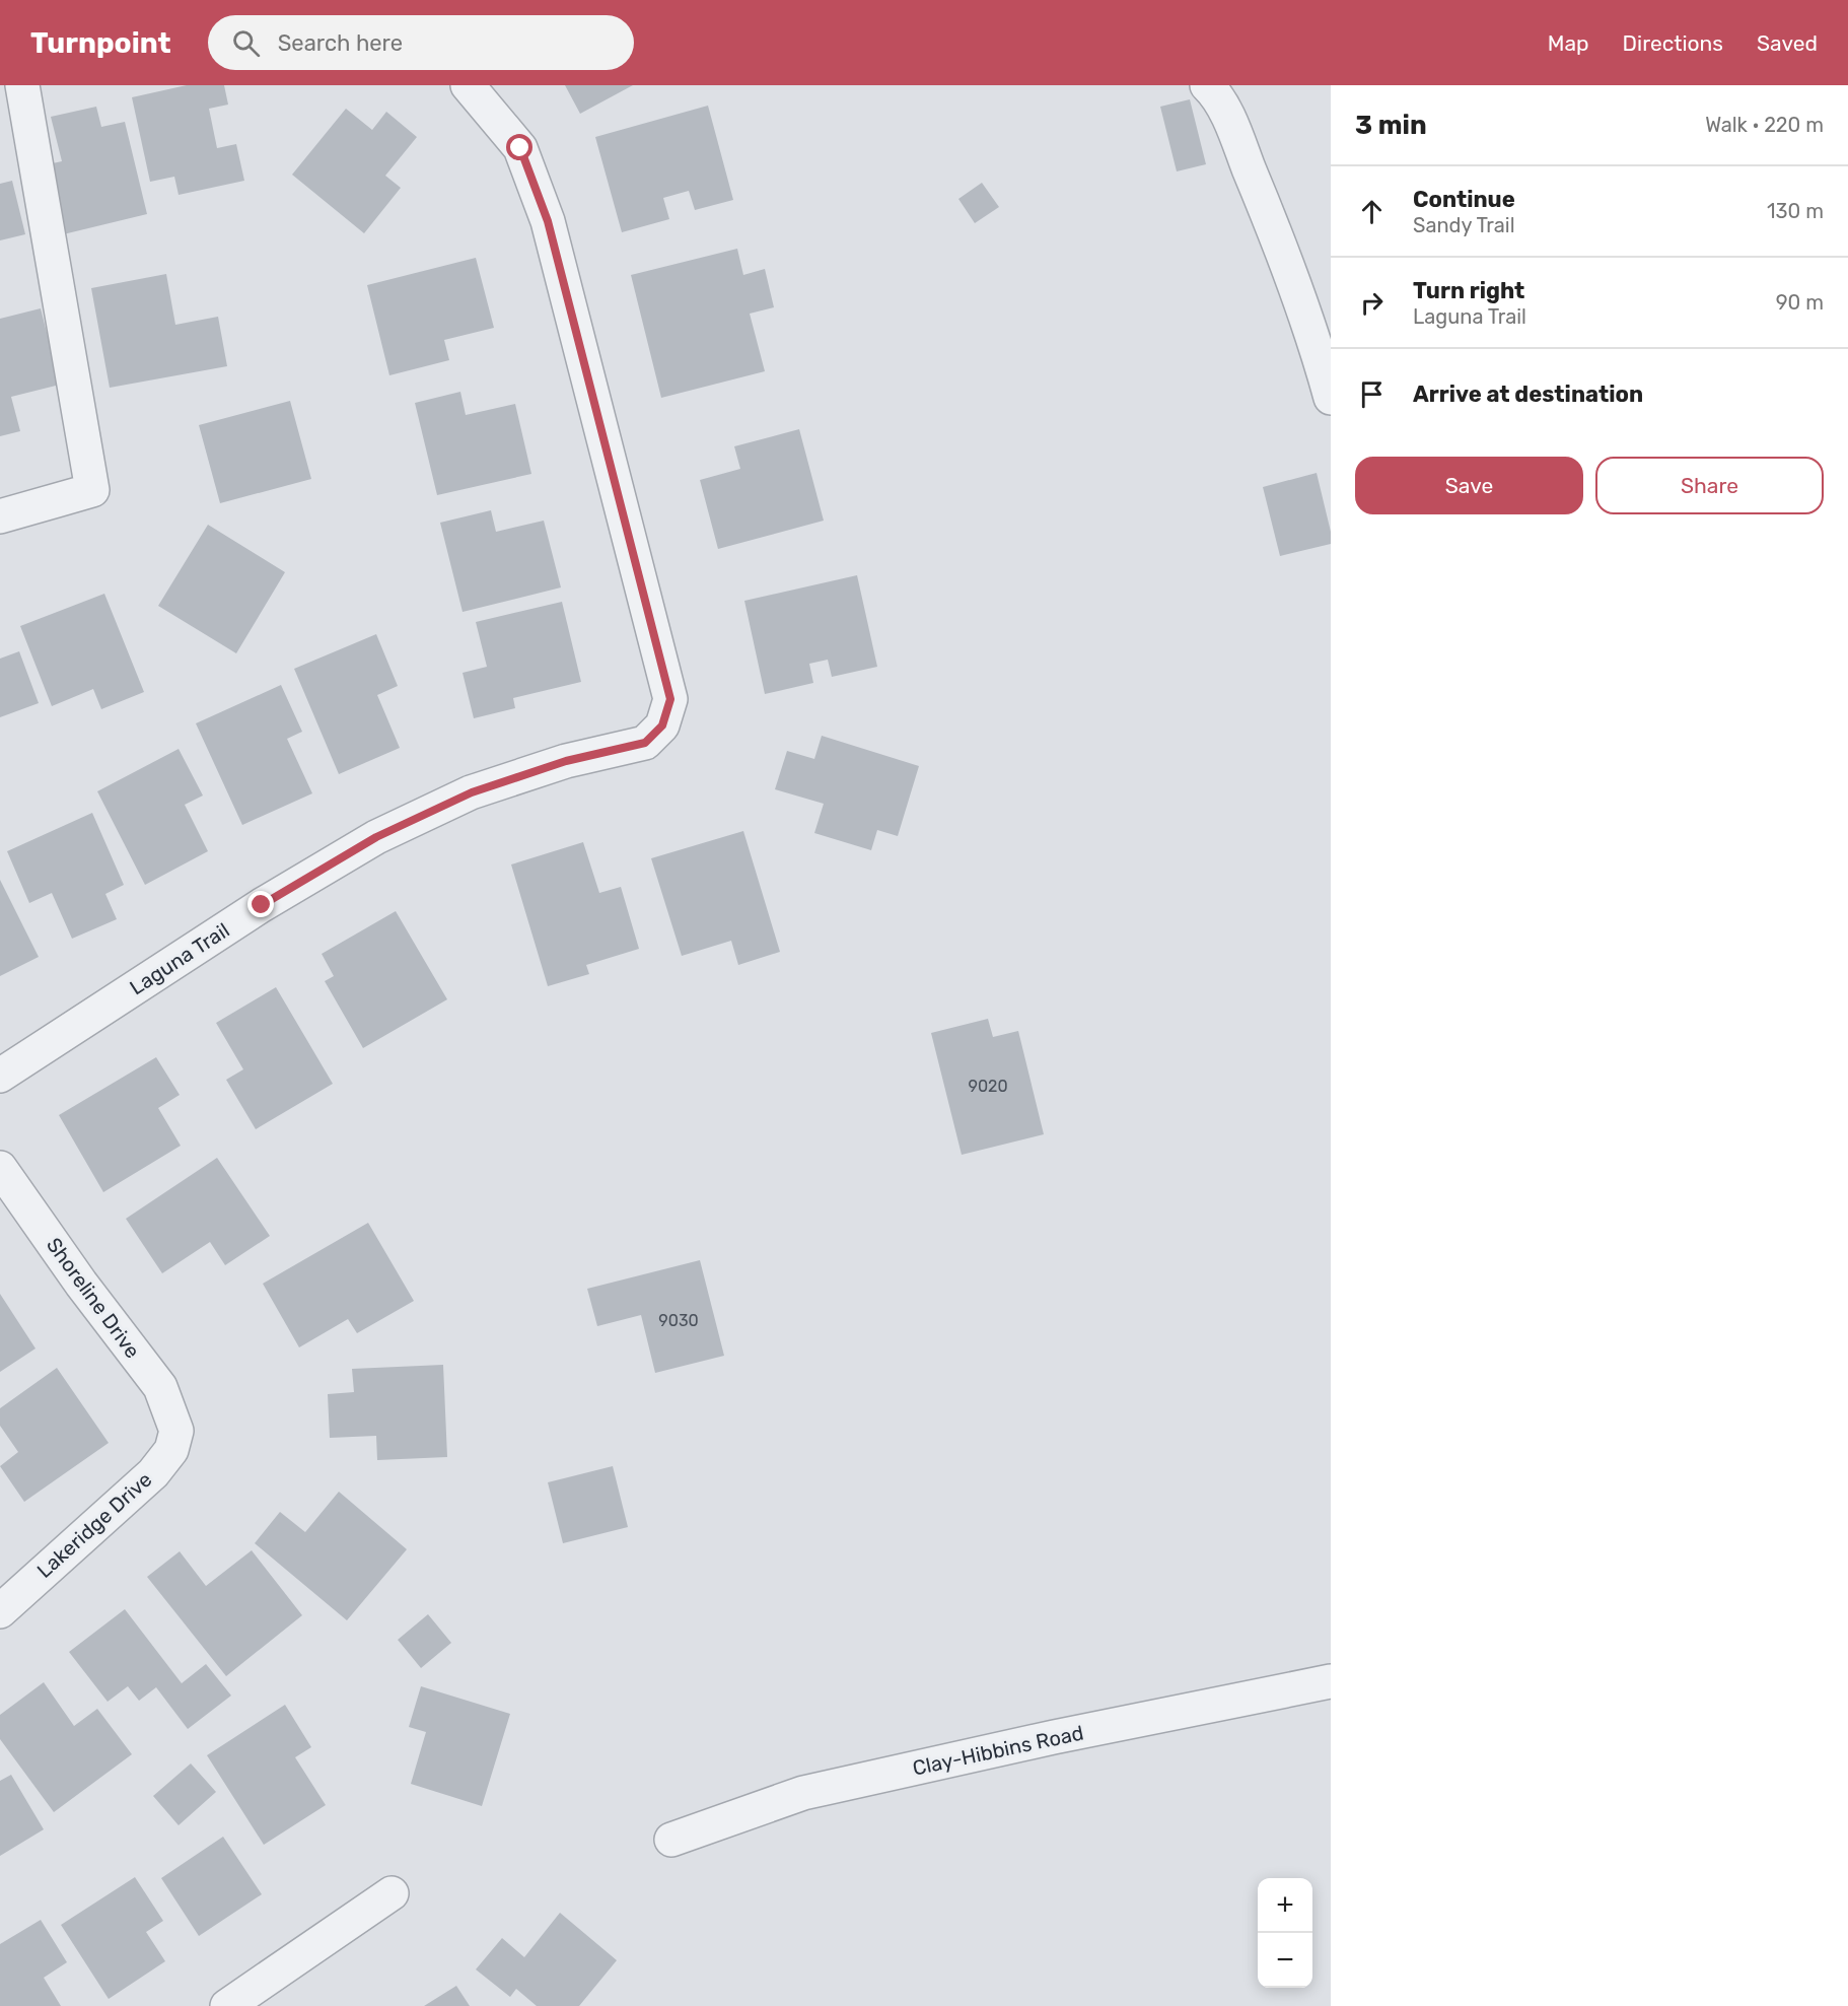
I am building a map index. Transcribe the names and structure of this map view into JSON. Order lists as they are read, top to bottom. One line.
{"streets":{"street":["Laguna Trail","Shoreline Drive","Lakeridge Drive","Clay-Hibbins Road"]},"crossings":[["Shoreline Drive","Lakeridge Drive"]],"house_numbers":["9020","9030"],"page":{"header":"Turnpoint","search":"Search here","nav":["Map","Directions","Saved"],"heading":["3 min","Walk · 220 m"],"list":[["Continue","Sandy Trail","130 m"],["Turn right","Laguna Trail","90 m"],"Arrive at destination"],"buttons":["Save","Share"],"map_buttons":["+","−"]}}
